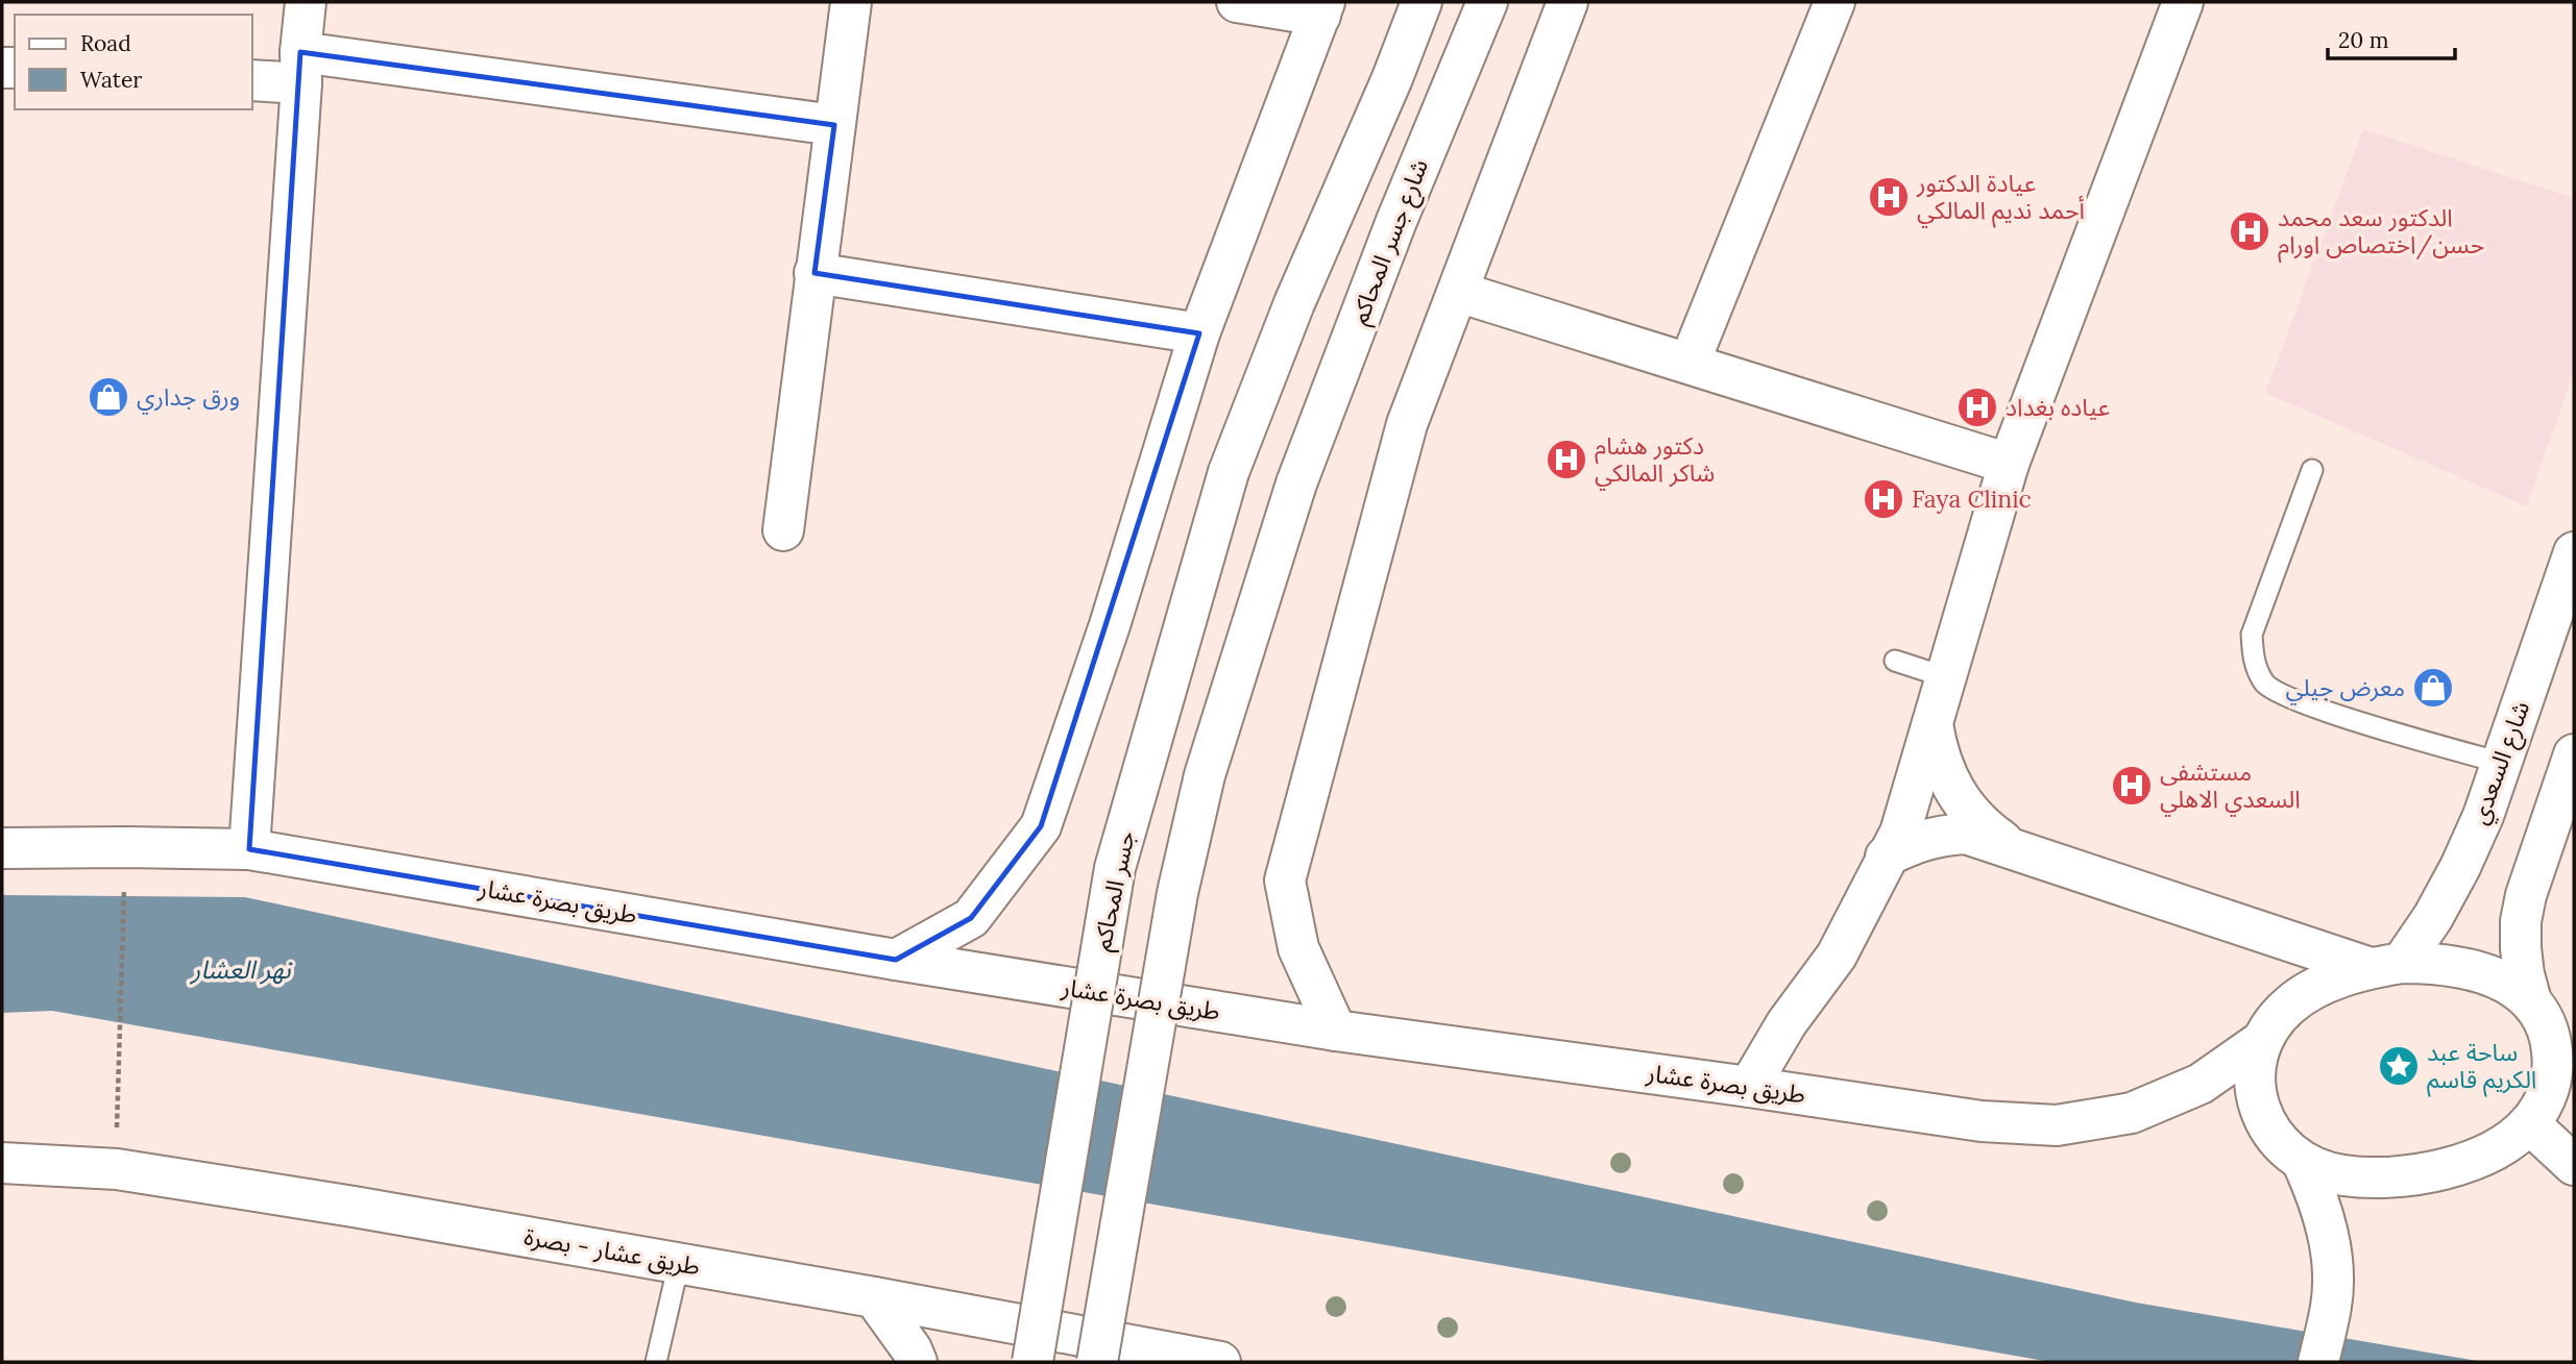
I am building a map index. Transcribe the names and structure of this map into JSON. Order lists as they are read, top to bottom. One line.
{"streets":{"main road":["شارع جسر المحاكم","شارع السعدي","جسر المحاكم","طريق بصرة عشار","طريق عشار - بصرة"]},"crossings":[["شارع السعدي","طريق بصرة عشار"]],"water":["نهر العشار"],"places":{"hospital":["عيادة الدكتور أحمد نديم المالكي","الدكتور سعد محمد حسن/اختصاص اورام","عياده بغداد","دكتور هشام شاكر المالكي","Faya Clinic","مستشفى السعدي الاهلي"],"shop":["ورق جداري","معرض جيلي"],"place":["ساحة عبد الكريم قاسم"]},"legend":["Road","Water"],"scale_bar":"20 m"}
